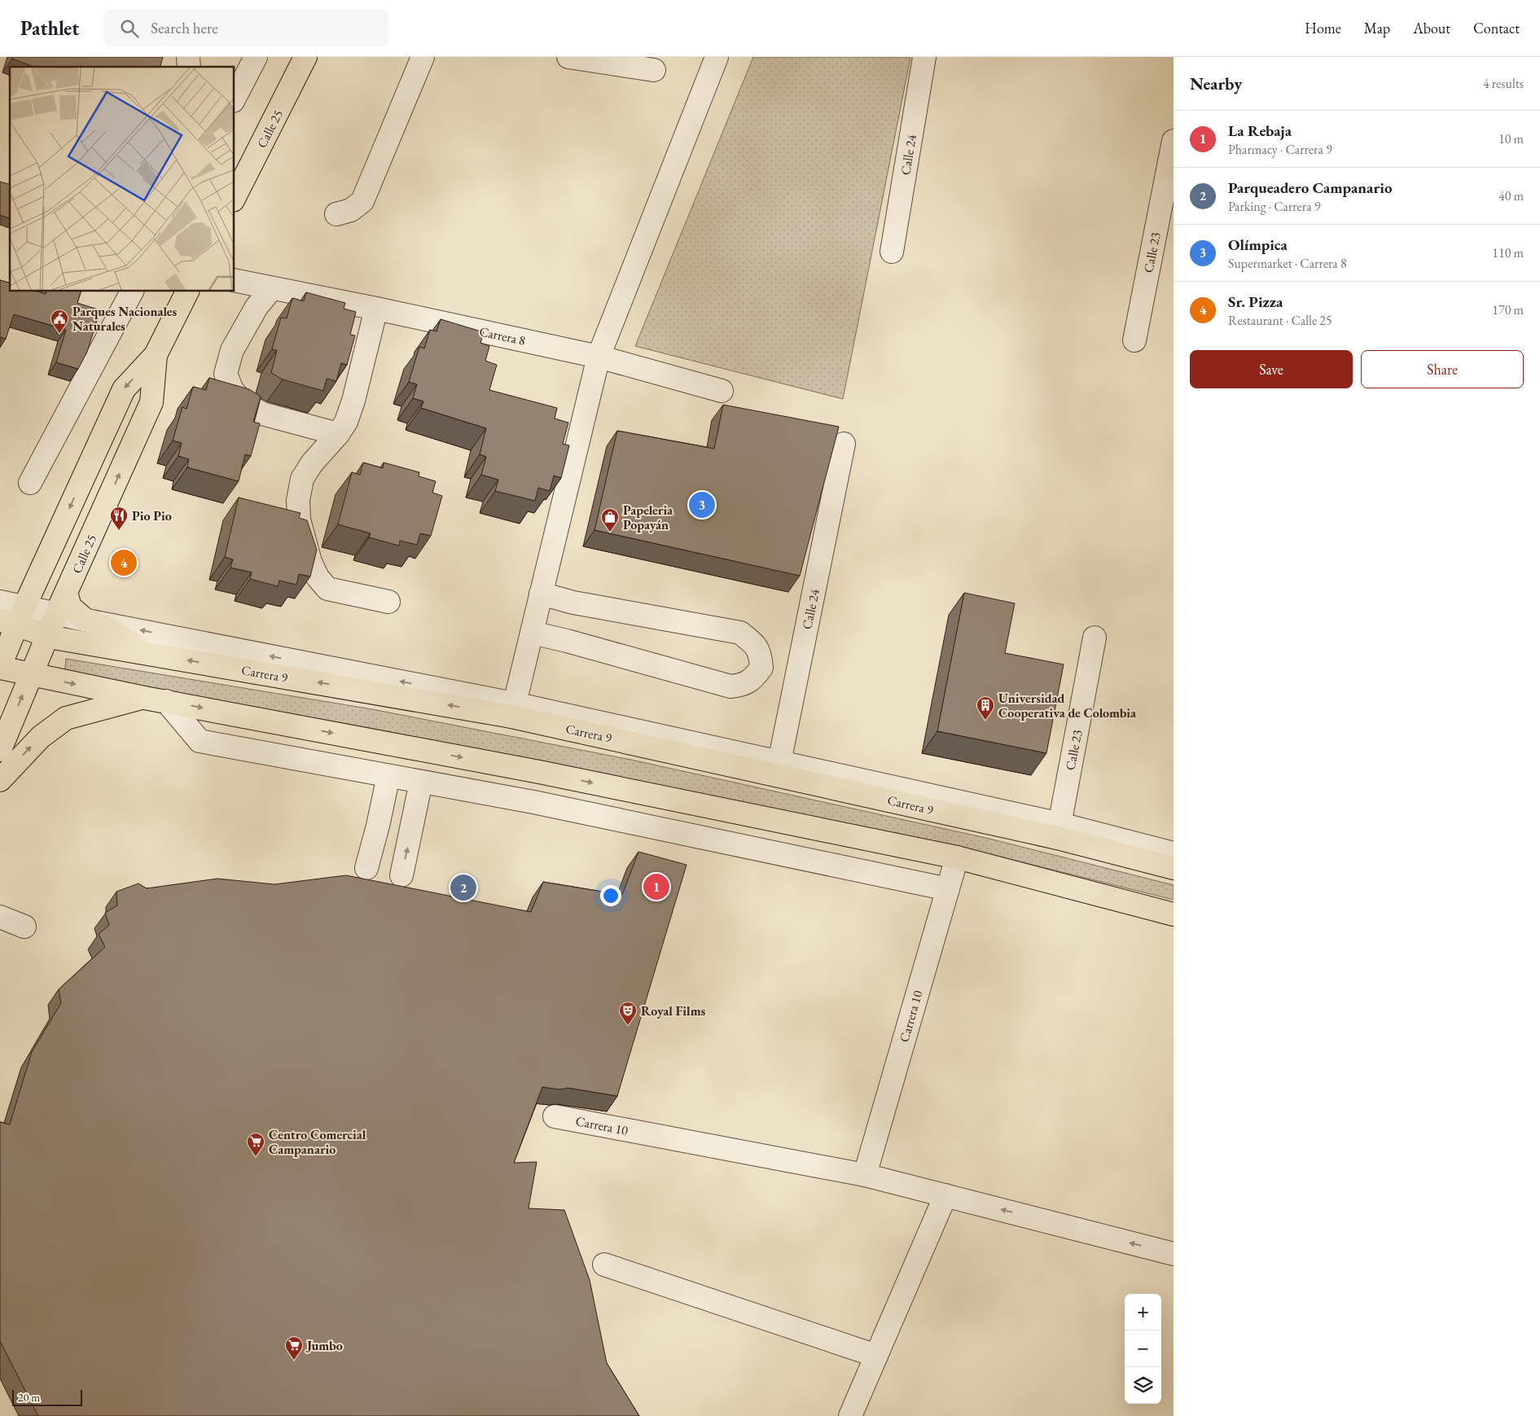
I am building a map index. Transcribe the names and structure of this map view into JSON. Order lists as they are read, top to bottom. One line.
{"streets":{"main road":["Calle 25","Carrera 9"],"street":["Calle 24","Calle 23","Carrera 8","Carrera 10"]},"crossings":[["Calle 25","Carrera 9"],["Calle 24","Carrera 9"],["Calle 23","Carrera 9"]],"places":{"public building":["Parques Nacionales Naturales"],"restaurant":["Pio Pio"],"shop":["Papeleria Popayán"],"building":["Universidad Cooperativa de Colombia"],"theatre":["Royal Films"],"supermarket":["Centro Comercial Campanario","Jumbo"]},"scale_bar":"20 m","page":{"header":"Pathlet","search":"Search here","nav":["Home","Map","About","Contact"],"heading":["Nearby","4 results"],"list":[{"mark":"1","name":"La Rebaja","note":"Pharmacy · Carrera 9","value":"10 m"},{"mark":"2","name":"Parqueadero Campanario","note":"Parking · Carrera 9","value":"40 m"},{"mark":"3","name":"Olímpica","note":"Supermarket · Carrera 8","value":"110 m"},{"mark":"4","name":"Sr. Pizza","note":"Restaurant · Calle 25","value":"170 m"}],"buttons":["Save","Share"],"pins":["3","4","1","2"],"map_buttons":["+","−"],"scale":"20 m"}}
